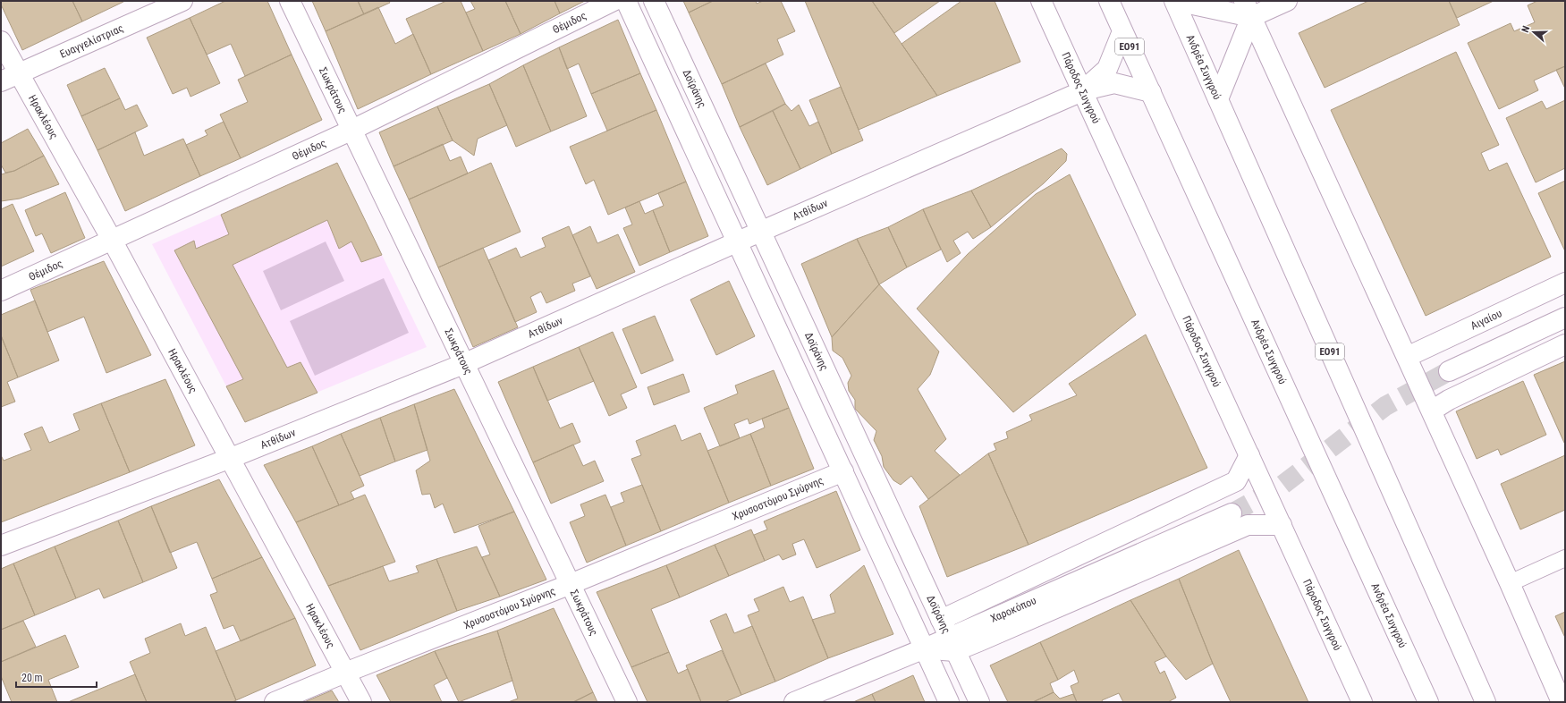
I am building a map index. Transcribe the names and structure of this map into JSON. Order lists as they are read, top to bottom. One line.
{"streets":{"main road":["Θέμιδος","Ευαγγελίστριας","ΕΟ91","Ανδρέα Συγγρού","Δοϊράνης","Πάροδος Συγγρού","Σωκράτους","Ηρακλέους","Ατθίδων","Αιγαίου","Χρυσοστόμου Σμύρνης","Χαροκόπου"]},"crossings":[["Θέμιδος","Σωκράτους"],["Θέμιδος","Ηρακλέους"],["Ευαγγελίστριας","Ηρακλέους"],["Δοϊράνης","Ατθίδων"],["Δοϊράνης","Χαροκόπου"],["Πάροδος Συγγρού","Ατθίδων"],["Πάροδος Συγγρού","Χαροκόπου"],["Σωκράτους","Ατθίδων"],["Σωκράτους","Χρυσοστόμου Σμύρνης"],["Ηρακλέους","Ατθίδων"],["Ηρακλέους","Χρυσοστόμου Σμύρνης"]],"scale_bar":"20 m","north":"left"}
